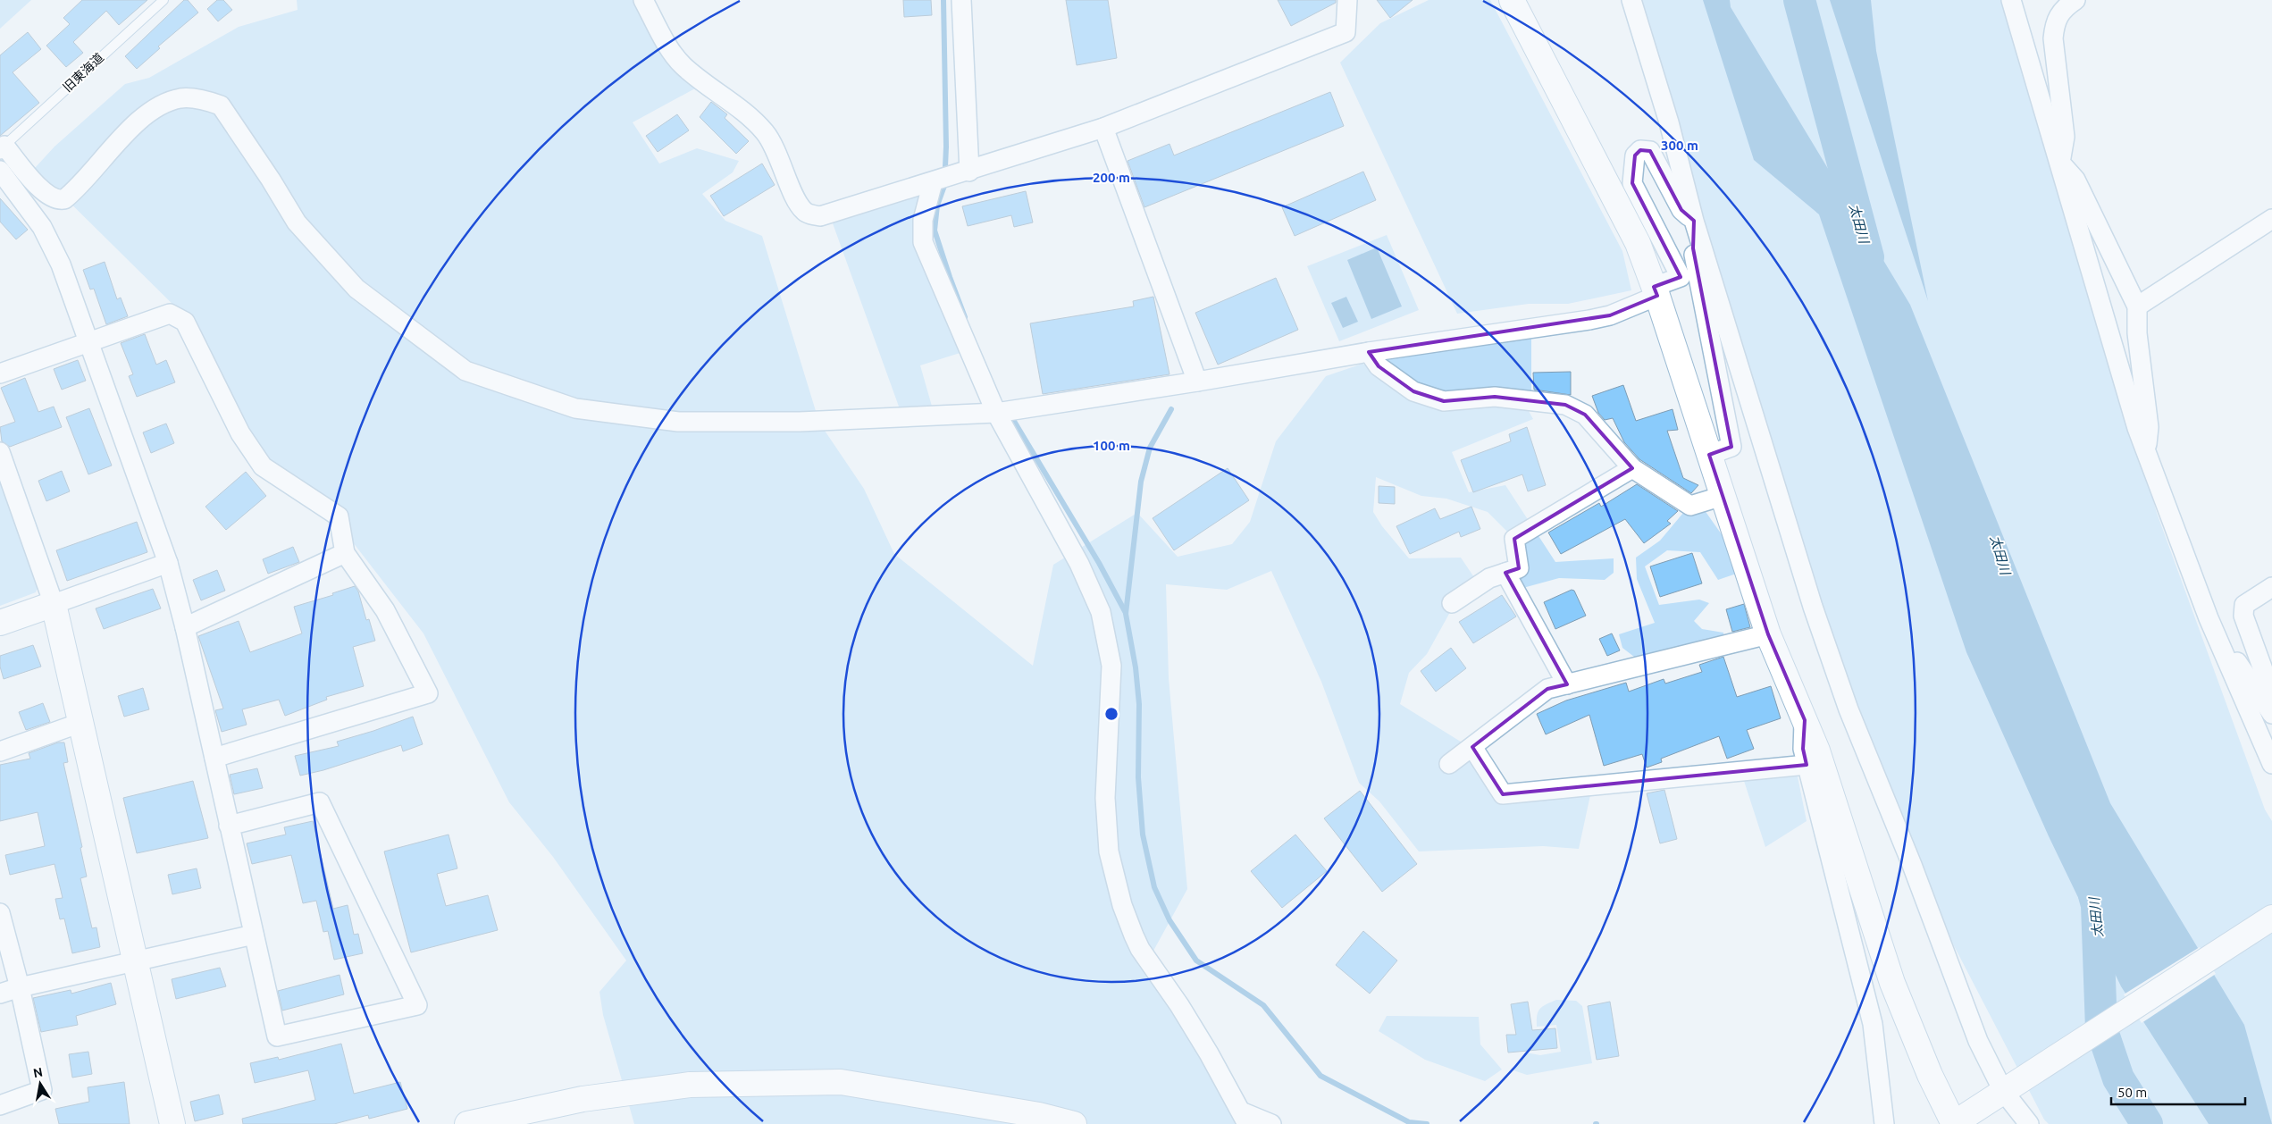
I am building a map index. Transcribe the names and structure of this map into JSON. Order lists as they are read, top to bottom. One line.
{"streets":{"lane":["旧東海道"]},"water":["太田川"],"scale_bar":"50 m","north":"top","rings":["300 m","200 m","100 m"]}
